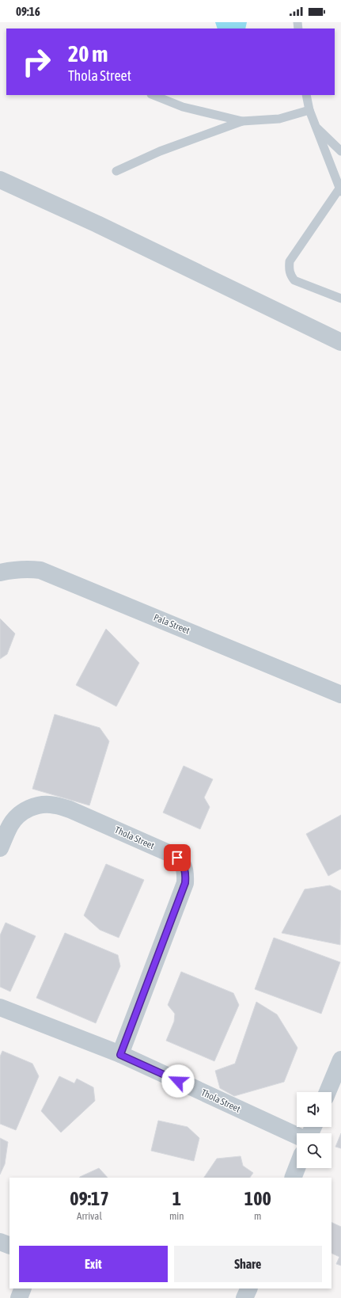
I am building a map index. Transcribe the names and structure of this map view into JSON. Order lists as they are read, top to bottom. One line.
{"streets":{"street":["Pala Street","Thola Street"]},"page":{"status":"09:16","turn":["20 m","Thola Street"],"eta":["09:17","Arrival","1","min","100","m"],"buttons":["Exit","Share"]}}
